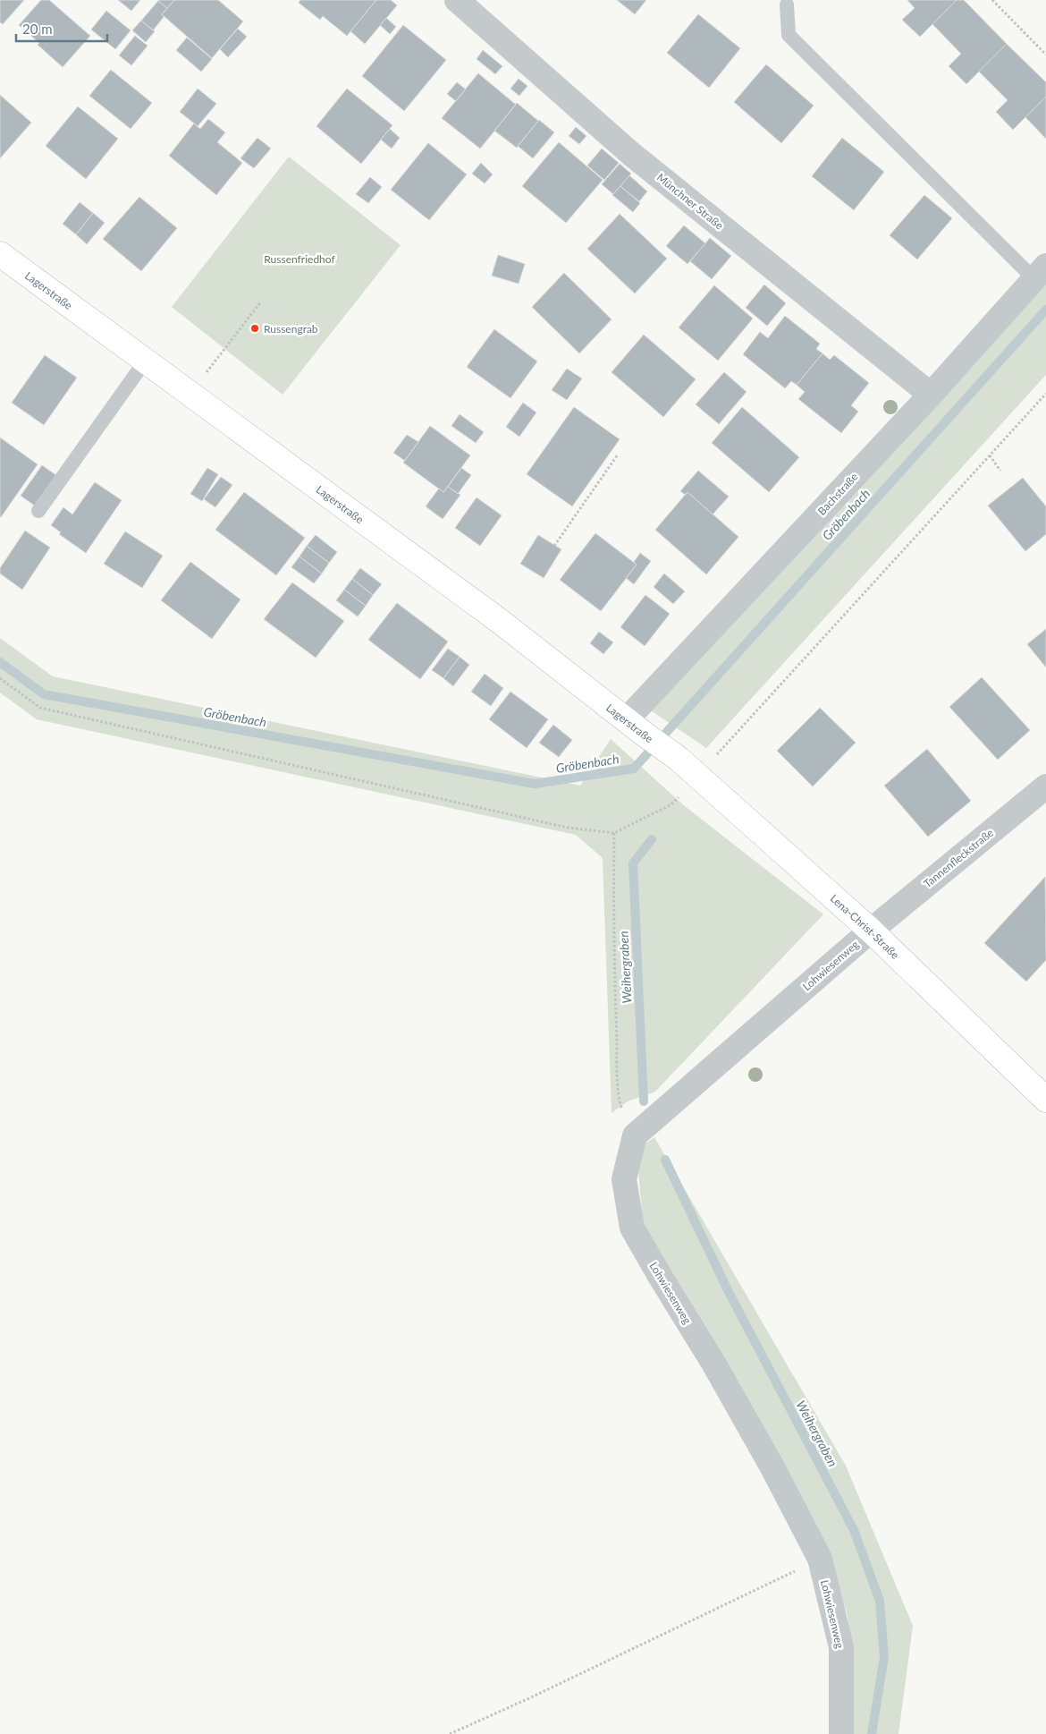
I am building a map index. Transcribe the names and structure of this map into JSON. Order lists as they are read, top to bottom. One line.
{"streets":{"street":["Münchner Straße","Lagerstraße","Bachstraße","Tannenfleckstraße","Lena-Christ-Straße","Lohwiesenweg"]},"crossings":[["Münchner Straße","Bachstraße"],["Lagerstraße","Bachstraße"],["Lagerstraße","Lena-Christ-Straße"],["Tannenfleckstraße","Lena-Christ-Straße"],["Tannenfleckstraße","Lohwiesenweg"],["Lena-Christ-Straße","Lohwiesenweg"]],"water":["Gröbenbach","Weihergraben"],"parks":["Russenfriedhof"],"places":["Russengrab"],"scale_bar":"20 m"}
